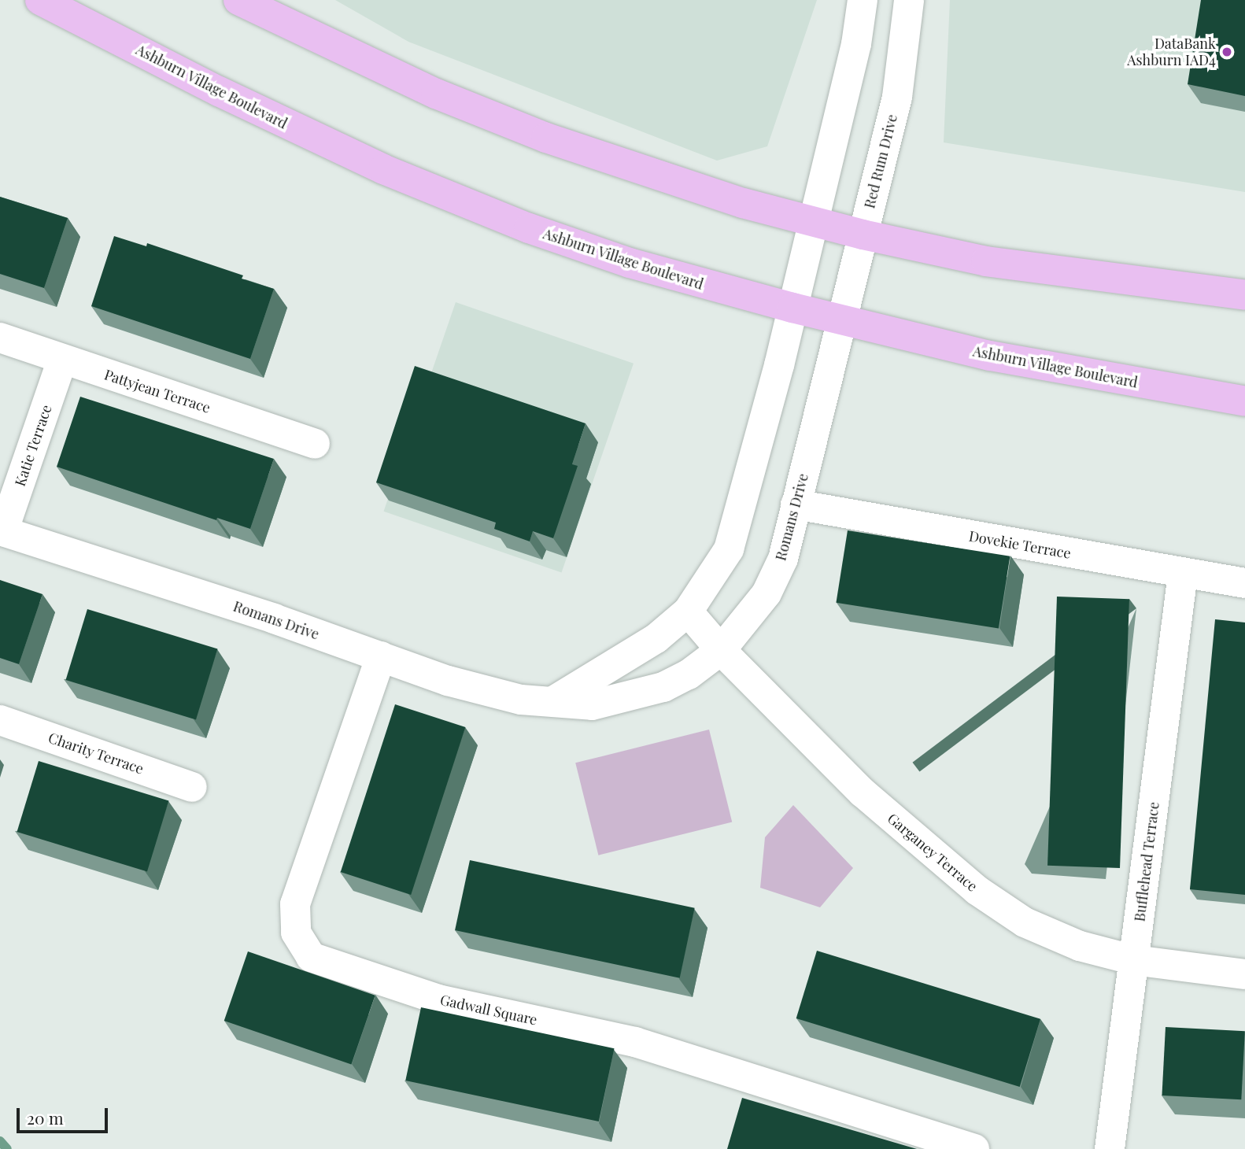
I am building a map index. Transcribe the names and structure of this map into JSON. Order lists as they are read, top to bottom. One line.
{"streets":{"main road":["Ashburn Village Boulevard"],"street":["Red Rum Drive","Pattyjean Terrace","Katie Terrace","Romans Drive","Dovekie Terrace","Charity Terrace","Garganey Terrace","Bufflehead Terrace","Gadwall Square"]},"crossings":[["Ashburn Village Boulevard","Red Rum Drive"],["Ashburn Village Boulevard","Romans Drive"],["Red Rum Drive","Romans Drive"],["Pattyjean Terrace","Katie Terrace"],["Katie Terrace","Romans Drive"],["Romans Drive","Dovekie Terrace"],["Romans Drive","Garganey Terrace"],["Romans Drive","Gadwall Square"],["Dovekie Terrace","Bufflehead Terrace"],["Garganey Terrace","Bufflehead Terrace"]],"places":["DataBank Ashburn IAD4"],"scale_bar":"20 m"}
